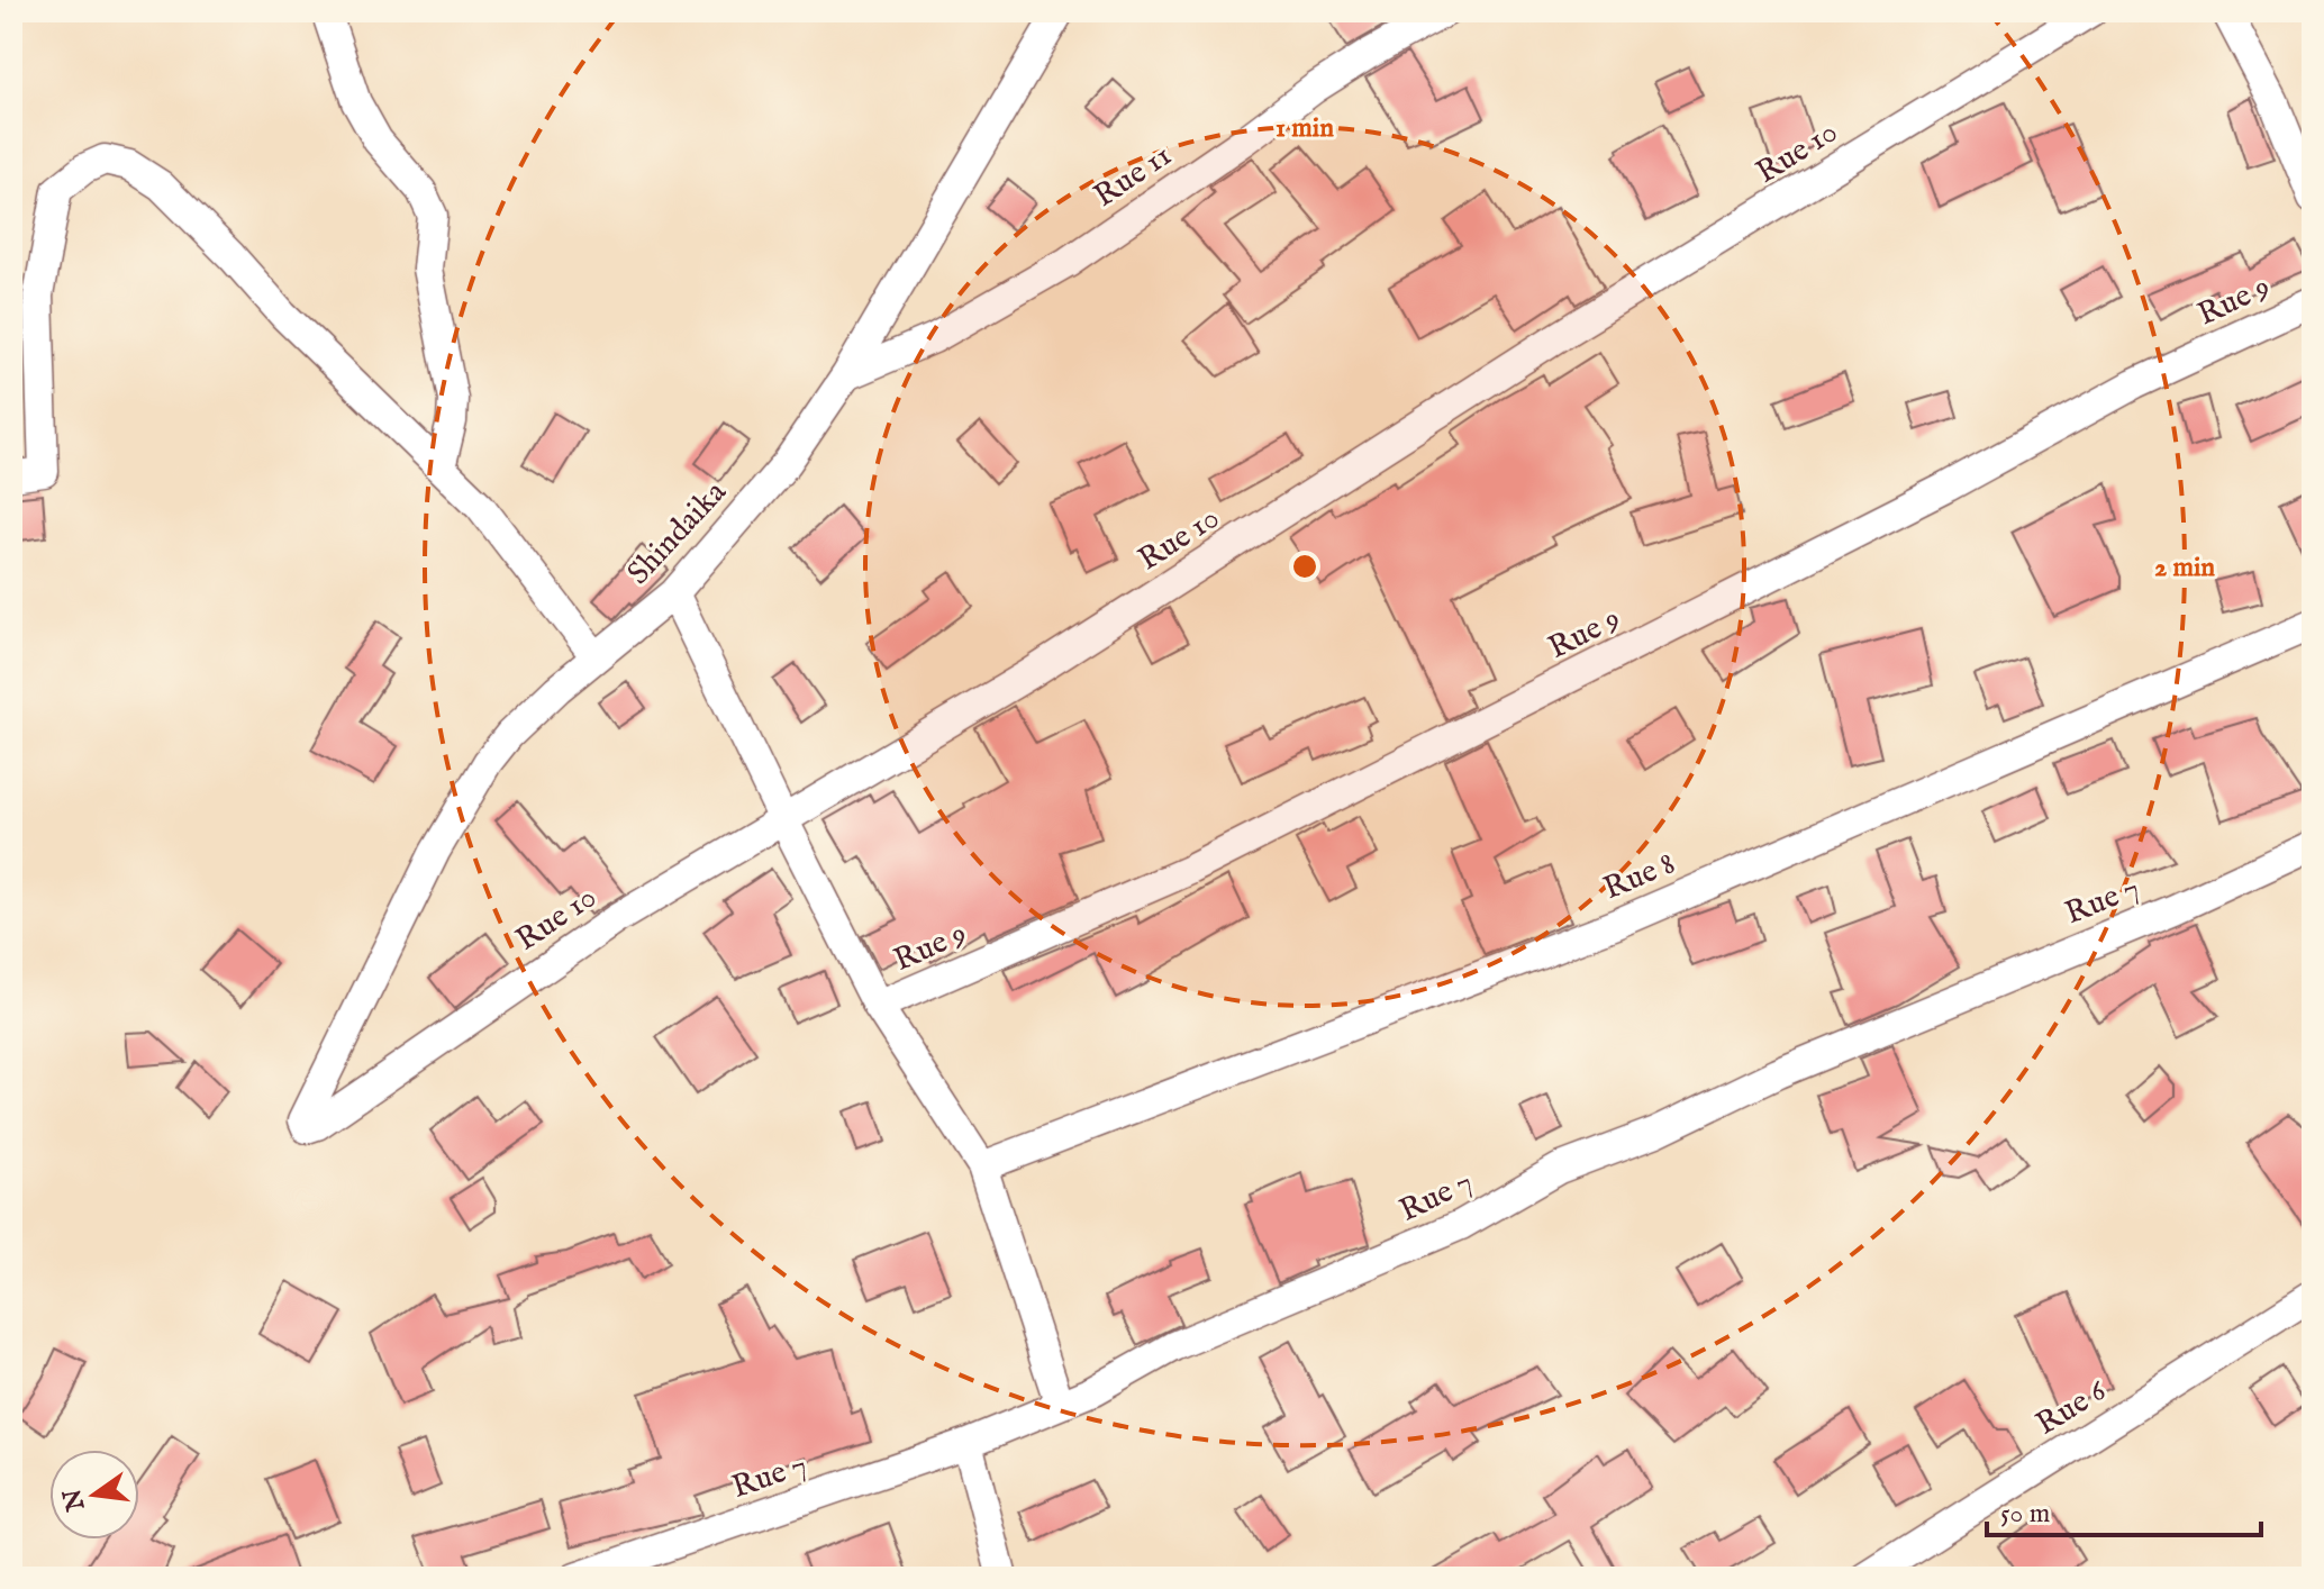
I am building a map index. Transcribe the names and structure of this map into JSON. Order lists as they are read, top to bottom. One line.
{"streets":{"street":["Rue 10","Rue 11","Rue 9","Shindaika","Rue 8","Rue 7","Rue 6"]},"crossings":[["Rue 10","Shindaika"],["Rue 11","Shindaika"]],"scale_bar":"50 m","north":"left","rings":["1 min","2 min"]}
